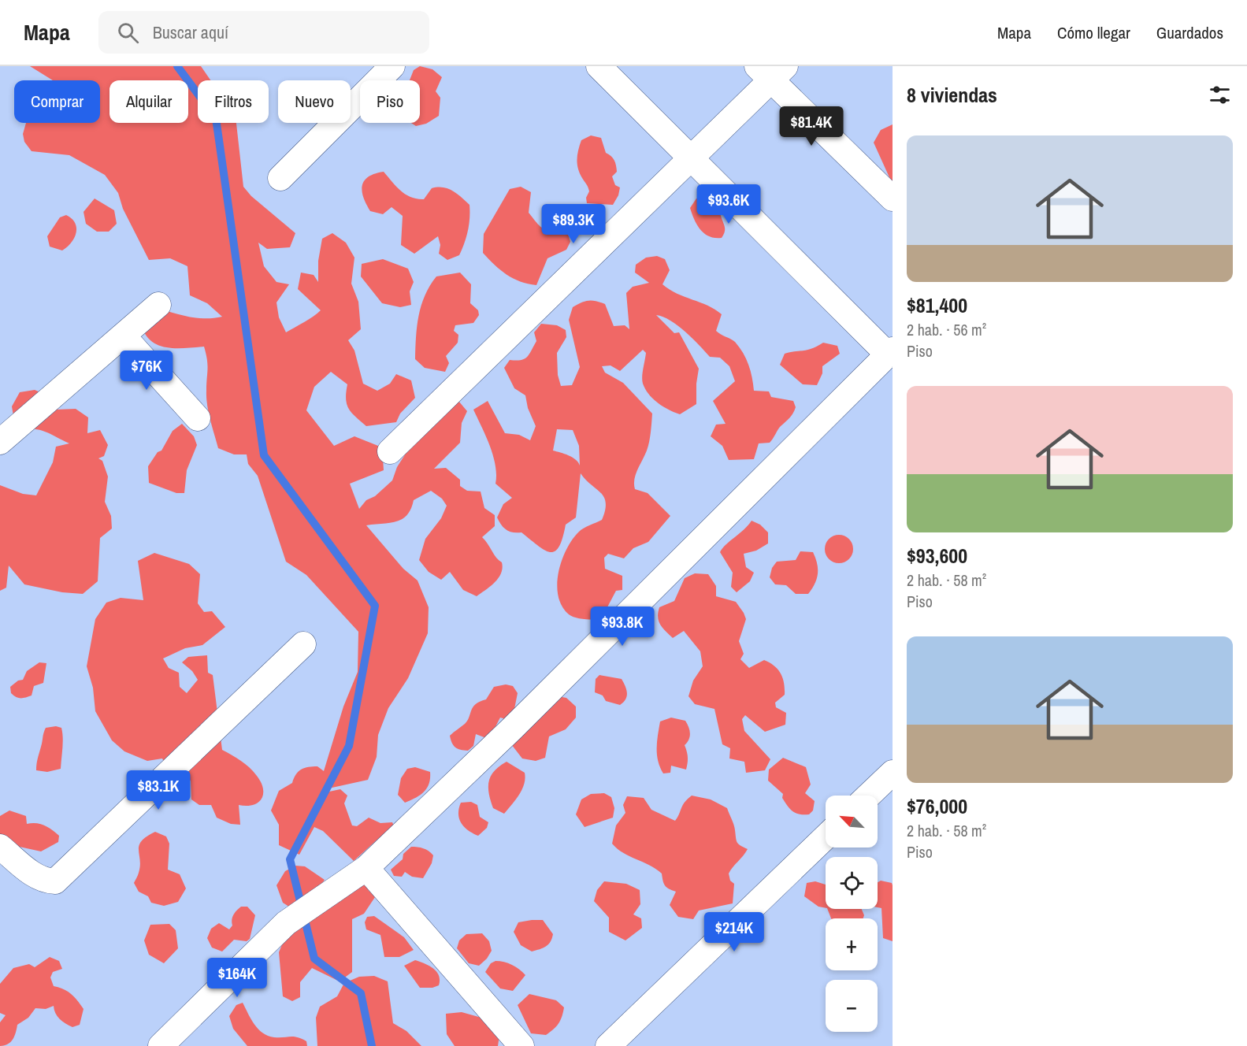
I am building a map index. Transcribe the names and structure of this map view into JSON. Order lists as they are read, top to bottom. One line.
{"north":"top left","page":{"header":"Mapa","search":"Buscar aquí","nav":["Mapa","Cómo llegar","Guardados"],"heading":"8 viviendas","chip":["Comprar","Alquilar","Filtros","Nuevo","Piso"],"price":["$81.4K","$93.6K","$89.3K","$76K","$93.8K","$83.1K","$214K","$164K"],"list":[{"name":"$81,400","note":"2 hab. · 56 m² · Piso"},{"name":"$93,600","note":"2 hab. · 58 m² · Piso"},{"name":"$76,000","note":"2 hab. · 58 m² · Piso"}],"map_buttons":["+","−"]}}
